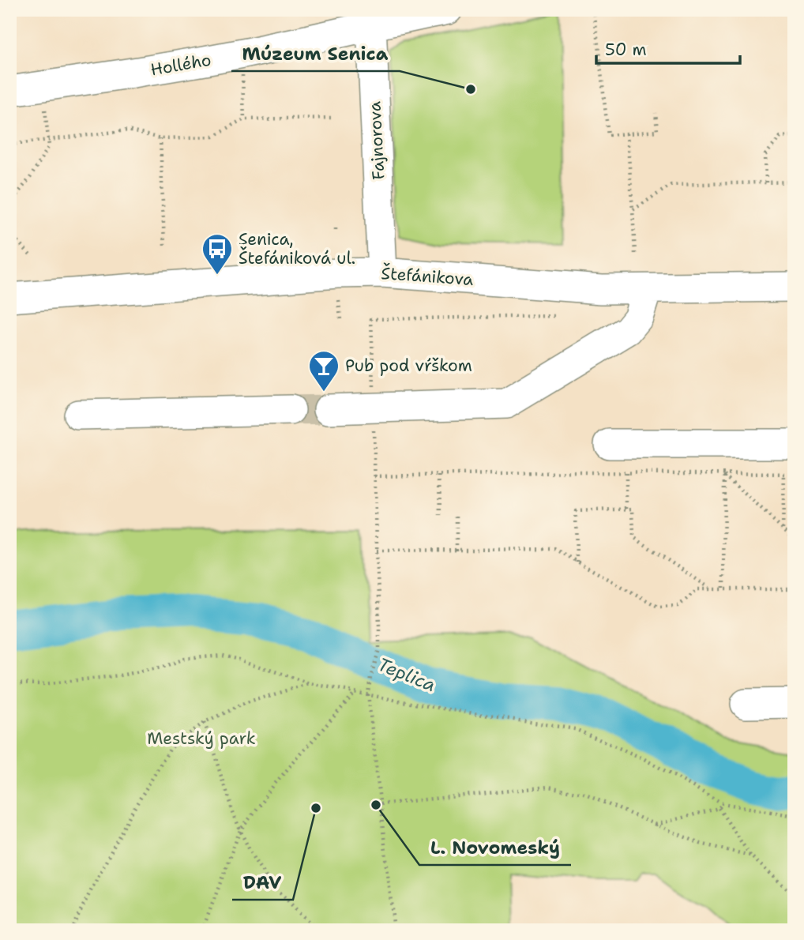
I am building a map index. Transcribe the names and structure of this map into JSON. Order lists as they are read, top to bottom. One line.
{"streets":{"street":["Hollého","Fajnorova","Štefánikova"]},"crossings":[["Hollého","Fajnorova"],["Fajnorova","Štefánikova"]],"water":["Teplica"],"parks":["Mestský park"],"places":{"other":["Múzeum Senica","L. Novomeský","DAV"],"bus stop":["Senica, Štefániková ul."],"bar":["Pub pod vŕškom"]},"scale_bar":"50 m"}
